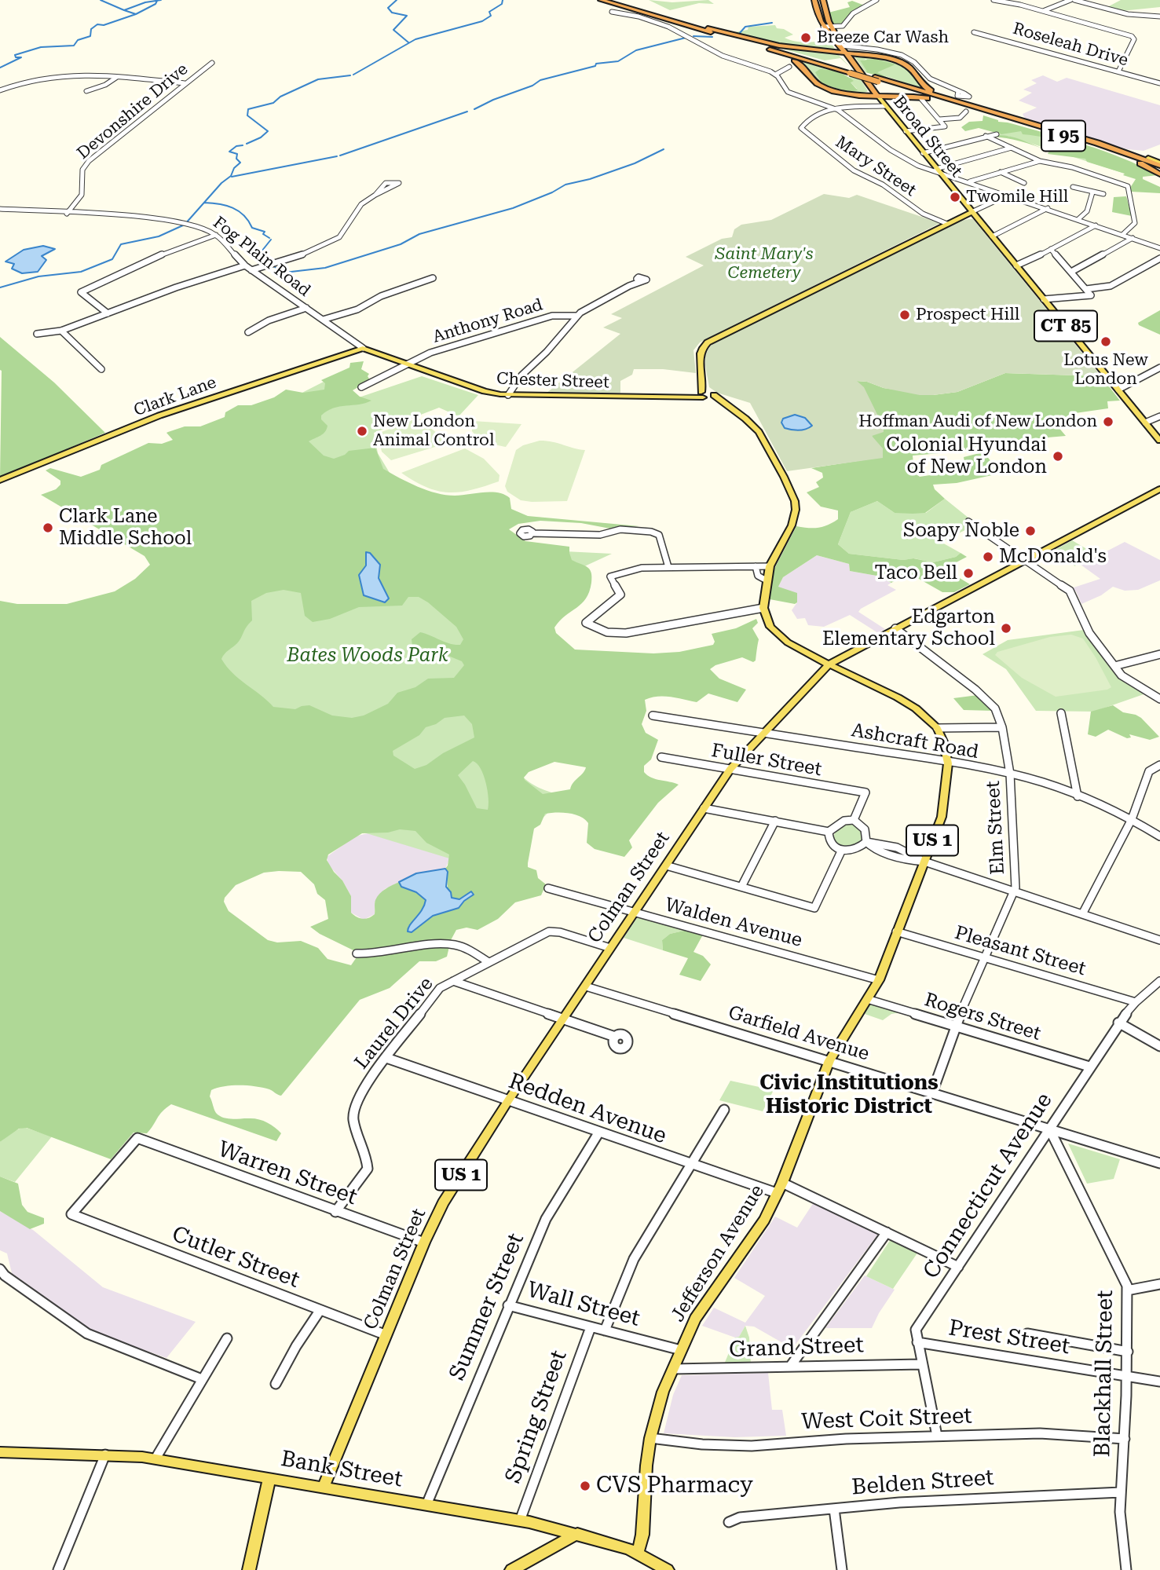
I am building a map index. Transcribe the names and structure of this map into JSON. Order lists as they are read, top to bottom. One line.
{"streets":{"highway":["I 95","Broad Street","CT 85"],"main road":["Chester Street","Clark Lane","US 1","Colman Street","Jefferson Avenue","Bank Street"],"street":["Roseleah Drive","Devonshire Drive","Mary Street","Fog Plain Road","Anthony Road","Ashcraft Road","Fuller Street","Elm Street","Walden Avenue","Pleasant Street","Rogers Street","Laurel Drive","Garfield Avenue","Redden Avenue","Warren Street","Connecticut Avenue","Cutler Street","Wall Street","Summer Street","Prest Street","Grand Street","Blackhall Street","Spring Street","West Coit Street","Belden Street"]},"crossings":[["Devonshire Drive","Fog Plain Road"],["Broad Street","CT 85"],["Fog Plain Road","Chester Street"],["Fog Plain Road","Clark Lane"],["Anthony Road","Chester Street"],["Chester Street","Clark Lane"],["Ashcraft Road","Elm Street"],["Ashcraft Road","Colman Street"],["Ashcraft Road","Jefferson Avenue"],["Fuller Street","Colman Street"],["Elm Street","Colman Street"],["Elm Street","Pleasant Street"],["Elm Street","Rogers Street"],["Elm Street","Garfield Avenue"],["Colman Street","Walden Avenue"],["Colman Street","Laurel Drive"],["Colman Street","Garfield Avenue"],["Colman Street","Redden Avenue"],["Colman Street","Warren Street"],["Colman Street","Jefferson Avenue"],["Colman Street","Cutler Street"],["Colman Street","Bank Street"],["Walden Avenue","Jefferson Avenue"],["Pleasant Street","Connecticut Avenue"],["Pleasant Street","Jefferson Avenue"],["Rogers Street","Connecticut Avenue"],["Rogers Street","Jefferson Avenue"],["Laurel Drive","Redden Avenue"],["Laurel Drive","Warren Street"],["Garfield Avenue","Connecticut Avenue"],["Garfield Avenue","Jefferson Avenue"],["Garfield Avenue","Blackhall Street"],["Redden Avenue","Connecticut Avenue"],["Redden Avenue","Jefferson Avenue"],["Redden Avenue","Summer Street"],["Warren Street","Cutler Street"],["Connecticut Avenue","Prest Street"],["Connecticut Avenue","Grand Street"],["Connecticut Avenue","Blackhall Street"],["Connecticut Avenue","West Coit Street"],["Jefferson Avenue","Wall Street"],["Jefferson Avenue","Grand Street"],["Jefferson Avenue","West Coit Street"],["Jefferson Avenue","Bank Street"],["Wall Street","Summer Street"],["Wall Street","Spring Street"],["Summer Street","Bank Street"],["Prest Street","Blackhall Street"],["Blackhall Street","West Coit Street"],["Blackhall Street","Belden Street"],["Spring Street","Bank Street"]],"districts":["Civic Institutions Historic District"],"parks":["Saint Mary's Cemetery","Bates Woods Park"],"places":["Breeze Car Wash","Twomile Hill","Prospect Hill","Lotus New London","Hoffman Audi of New London","New London Animal Control","Colonial Hyundai of New London","Clark Lane Middle School","Soapy Noble","McDonald's","Taco Bell","Edgarton Elementary School","CVS Pharmacy"]}
